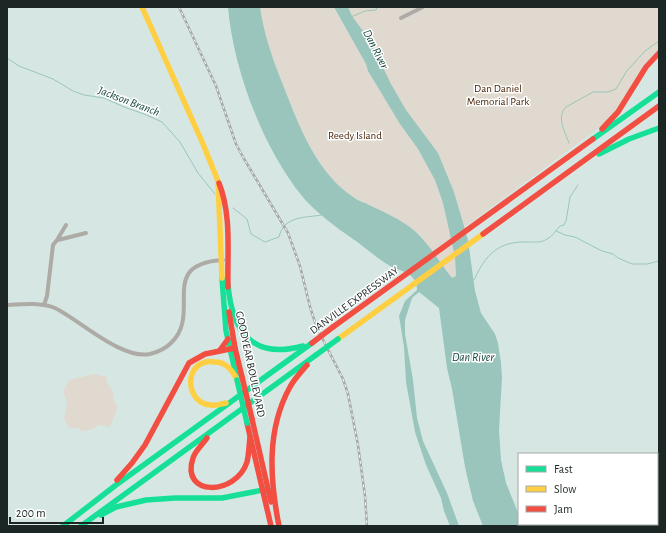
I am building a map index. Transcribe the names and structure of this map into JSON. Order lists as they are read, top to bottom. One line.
{"streets":{"main road":["DANVILLE EXPRESSWAY","GOODYEAR BOULEVARD"]},"water":["Dan River","Jackson Branch"],"parks":["Dan Daniel Memorial Park","Reedy Island"],"legend":["Fast","Slow","Jam"],"scale_bar":"200 m"}
